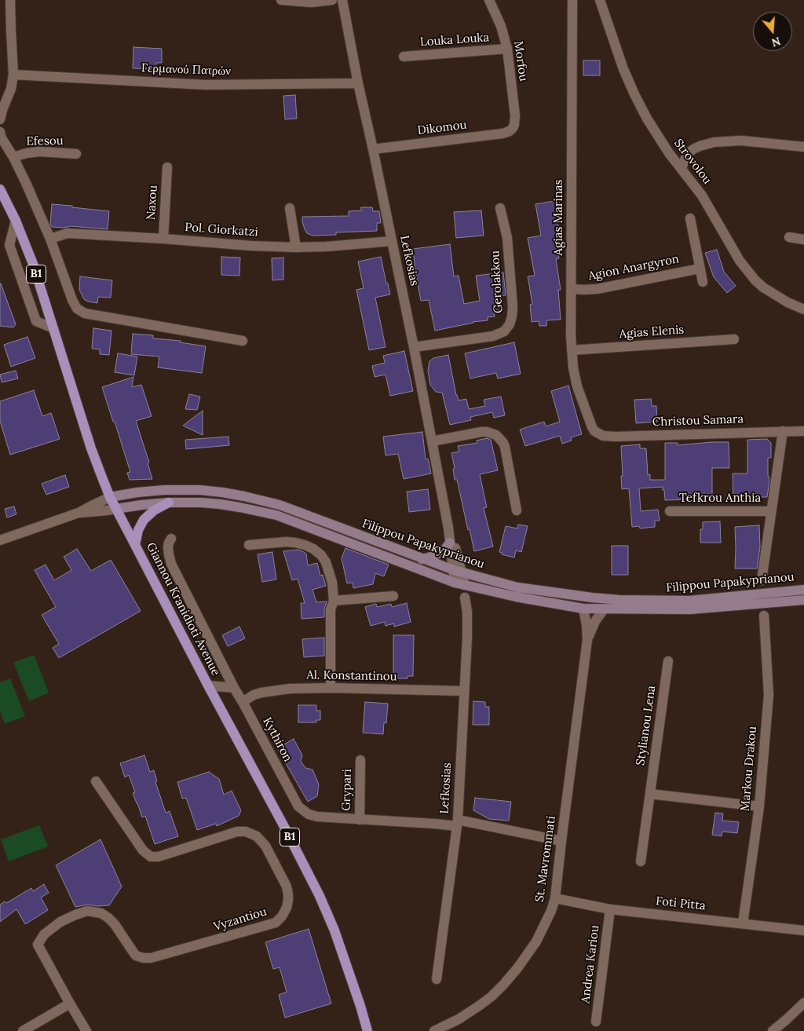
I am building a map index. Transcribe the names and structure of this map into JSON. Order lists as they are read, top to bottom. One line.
{"streets":{"main road":["B1","Filippou Papakyprianou","Giannou Kranidioti Avenue"],"street":["Louka Louka","Morfou","Γερμανού Πατρών","Dikomou","Efesou","Strovolou","Naxou","Agias Marinas","Pol. Giorkatzi","Lefkosias","Agion Anargyron","Gerolakkou","Agias Elenis","Christou Samara","Tefkrou Anthia","Al. Konstantinou","Stylianou Lena","Kythiron","Markou Drakou","Grypari","St. Mavrommati","Foti Pitta","Vyzantiou","Andrea Kariou"]},"crossings":[["Louka Louka","Morfou"],["Morfou","Dikomou"],["Γερμανού Πατρών","Lefkosias"],["Dikomou","Lefkosias"],["Naxou","Pol. Giorkatzi"],["Agias Marinas","Agion Anargyron"],["Agias Marinas","Agias Elenis"],["Agias Marinas","Christou Samara"],["Pol. Giorkatzi","Lefkosias"],["Lefkosias","Gerolakkou"],["Lefkosias","Filippou Papakyprianou"],["Lefkosias","Al. Konstantinou"],["Lefkosias","Kythiron"],["Filippou Papakyprianou","Giannou Kranidioti Avenue"],["Filippou Papakyprianou","St. Mavrommati"],["Al. Konstantinou","Kythiron"],["Kythiron","Grypari"],["Kythiron","St. Mavrommati"],["Markou Drakou","Foti Pitta"],["St. Mavrommati","Foti Pitta"],["Foti Pitta","Andrea Kariou"]],"north":"bottom"}
